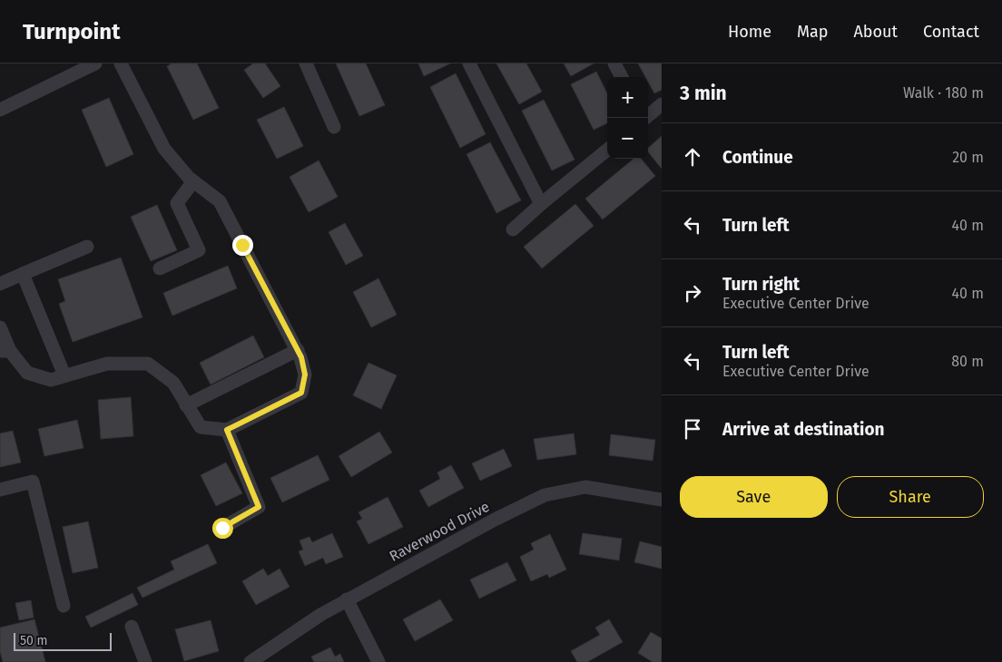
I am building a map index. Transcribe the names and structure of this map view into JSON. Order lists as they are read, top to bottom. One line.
{"streets":{"street":["Raverwood Drive"]},"scale_bar":"50 m","page":{"header":"Turnpoint","nav":["Home","Map","About","Contact"],"heading":["3 min","Walk · 180 m"],"map_buttons":["+","−"],"list":[["Continue","20 m"],["Turn left","40 m"],["Turn right","Executive Center Drive","40 m"],["Turn left","Executive Center Drive","80 m"],"Arrive at destination"],"buttons":["Save","Share"],"scale":"50 m"}}
